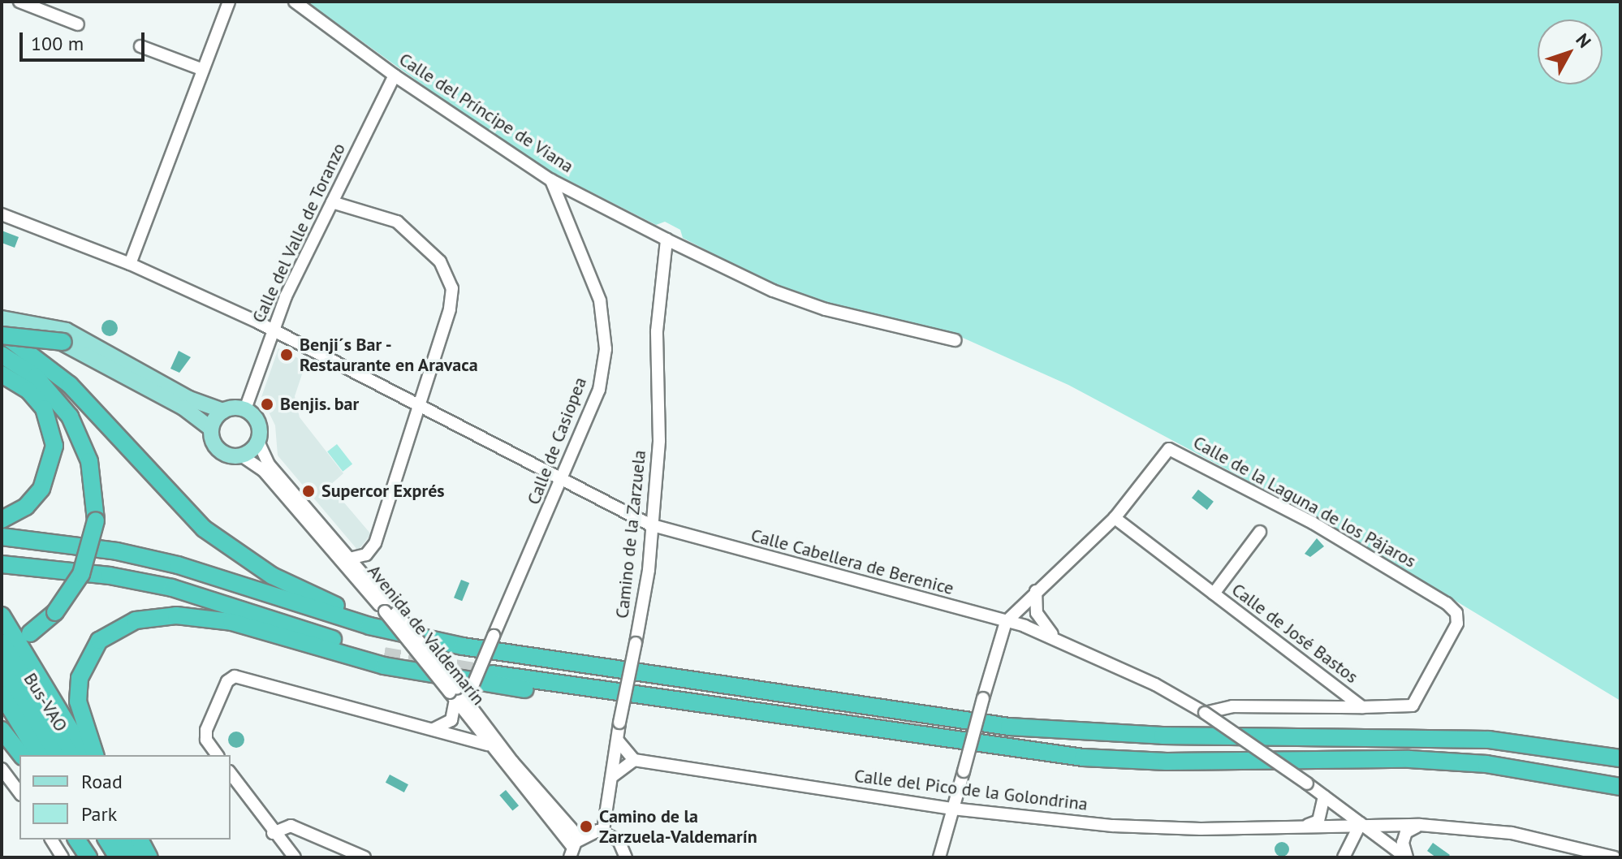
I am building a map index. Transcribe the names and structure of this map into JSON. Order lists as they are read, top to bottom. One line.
{"streets":{"highway":["Bus-VAO"],"street":["Calle del Príncipe de Viana","Calle del Valle de Toranzo","Calle de Casiopea","Calle de la Laguna de los Pájaros","Camino de la Zarzuela","Calle Cabellera de Berenice","Calle de José Bastos","Avenida de Valdemarín","Calle del Pico de la Golondrina"]},"crossings":[["Calle del Príncipe de Viana","Calle del Valle de Toranzo"],["Calle del Príncipe de Viana","Calle de Casiopea"],["Calle del Príncipe de Viana","Camino de la Zarzuela"],["Calle del Valle de Toranzo","Calle Cabellera de Berenice"],["Calle del Valle de Toranzo","Avenida de Valdemarín"],["Calle de Casiopea","Calle Cabellera de Berenice"],["Calle de Casiopea","Avenida de Valdemarín"],["Calle de la Laguna de los Pájaros","Calle Cabellera de Berenice"],["Calle de la Laguna de los Pájaros","Calle de José Bastos"],["Calle de la Laguna de los Pájaros","Calle del Pico de la Golondrina"],["Camino de la Zarzuela","Calle Cabellera de Berenice"],["Calle Cabellera de Berenice","Calle del Pico de la Golondrina"]],"places":["Benji´s Bar - Restaurante en Aravaca","Benjis. bar","Supercor Exprés","Camino de la Zarzuela-Valdemarín"],"legend":["Road","Park"],"scale_bar":"100 m","north":"top right"}
